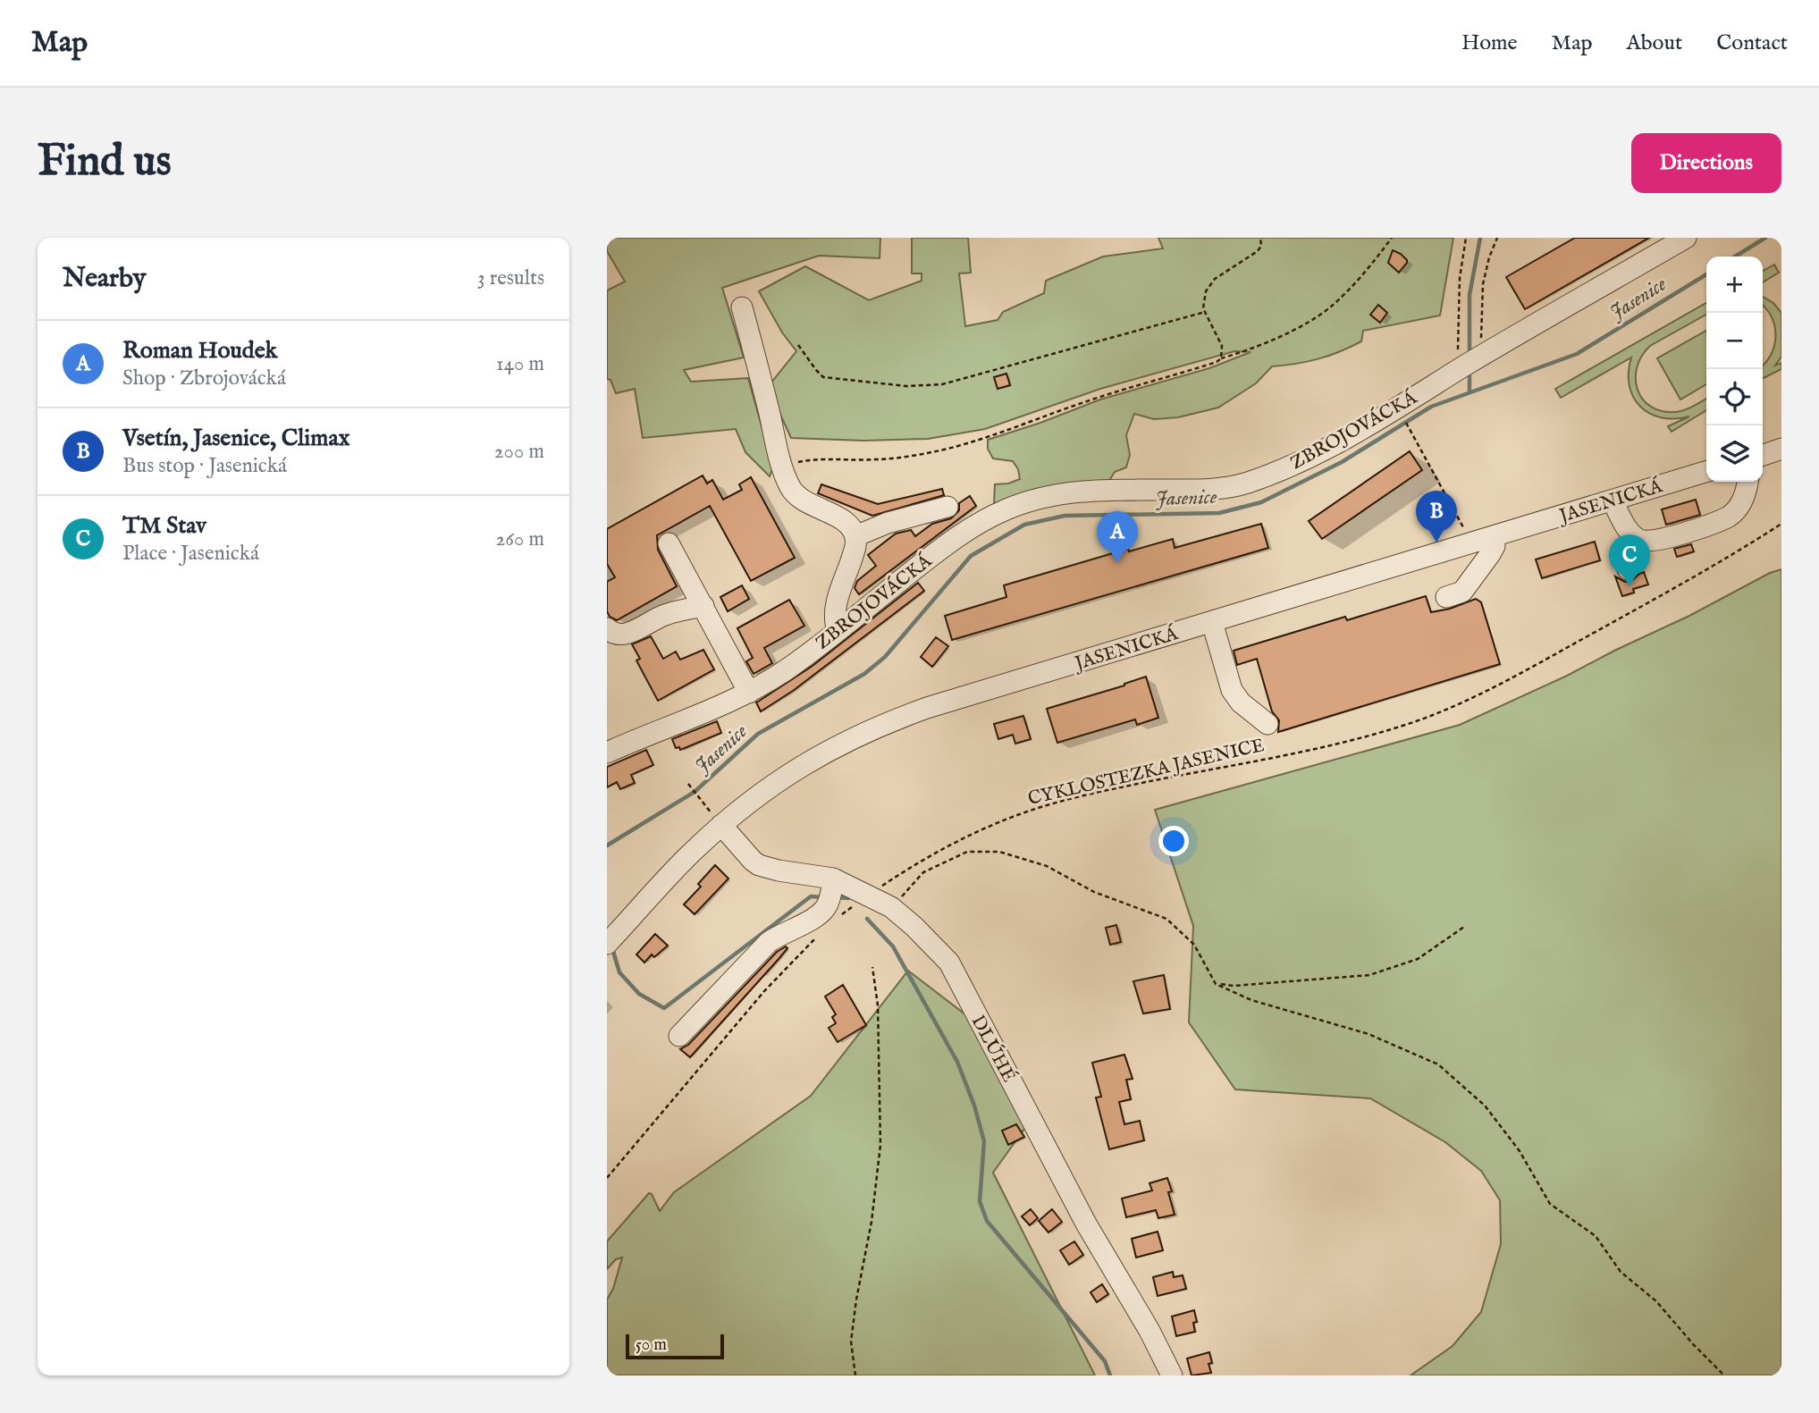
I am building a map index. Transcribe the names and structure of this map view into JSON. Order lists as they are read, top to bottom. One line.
{"streets":{"street":["ZBROJOVÁCKÁ","JASENICKÁ","DLÚHÉ"],"path":["CYKLOSTEZKA JASENICE"]},"crossings":[["JASENICKÁ","DLÚHÉ"],["CYKLOSTEZKA JASENICE","DLÚHÉ"]],"water":["Jasenice"],"scale_bar":"50 m","page":{"header":"Map","nav":["Home","Map","About","Contact"],"buttons":"Directions","title":"Find us","heading":["Nearby","3 results"],"map_buttons":["+","−"],"list":[{"mark":"A","name":"Roman Houdek","note":"Shop · Zbrojovácká","value":"140 m"},{"mark":"B","name":"Vsetín, Jasenice, Climax","note":"Bus stop · Jasenická","value":"200 m"},{"mark":"C","name":"TM Stav","note":"Place · Jasenická","value":"260 m"}],"pins":["B","A","C"],"scale":"50 m"}}
